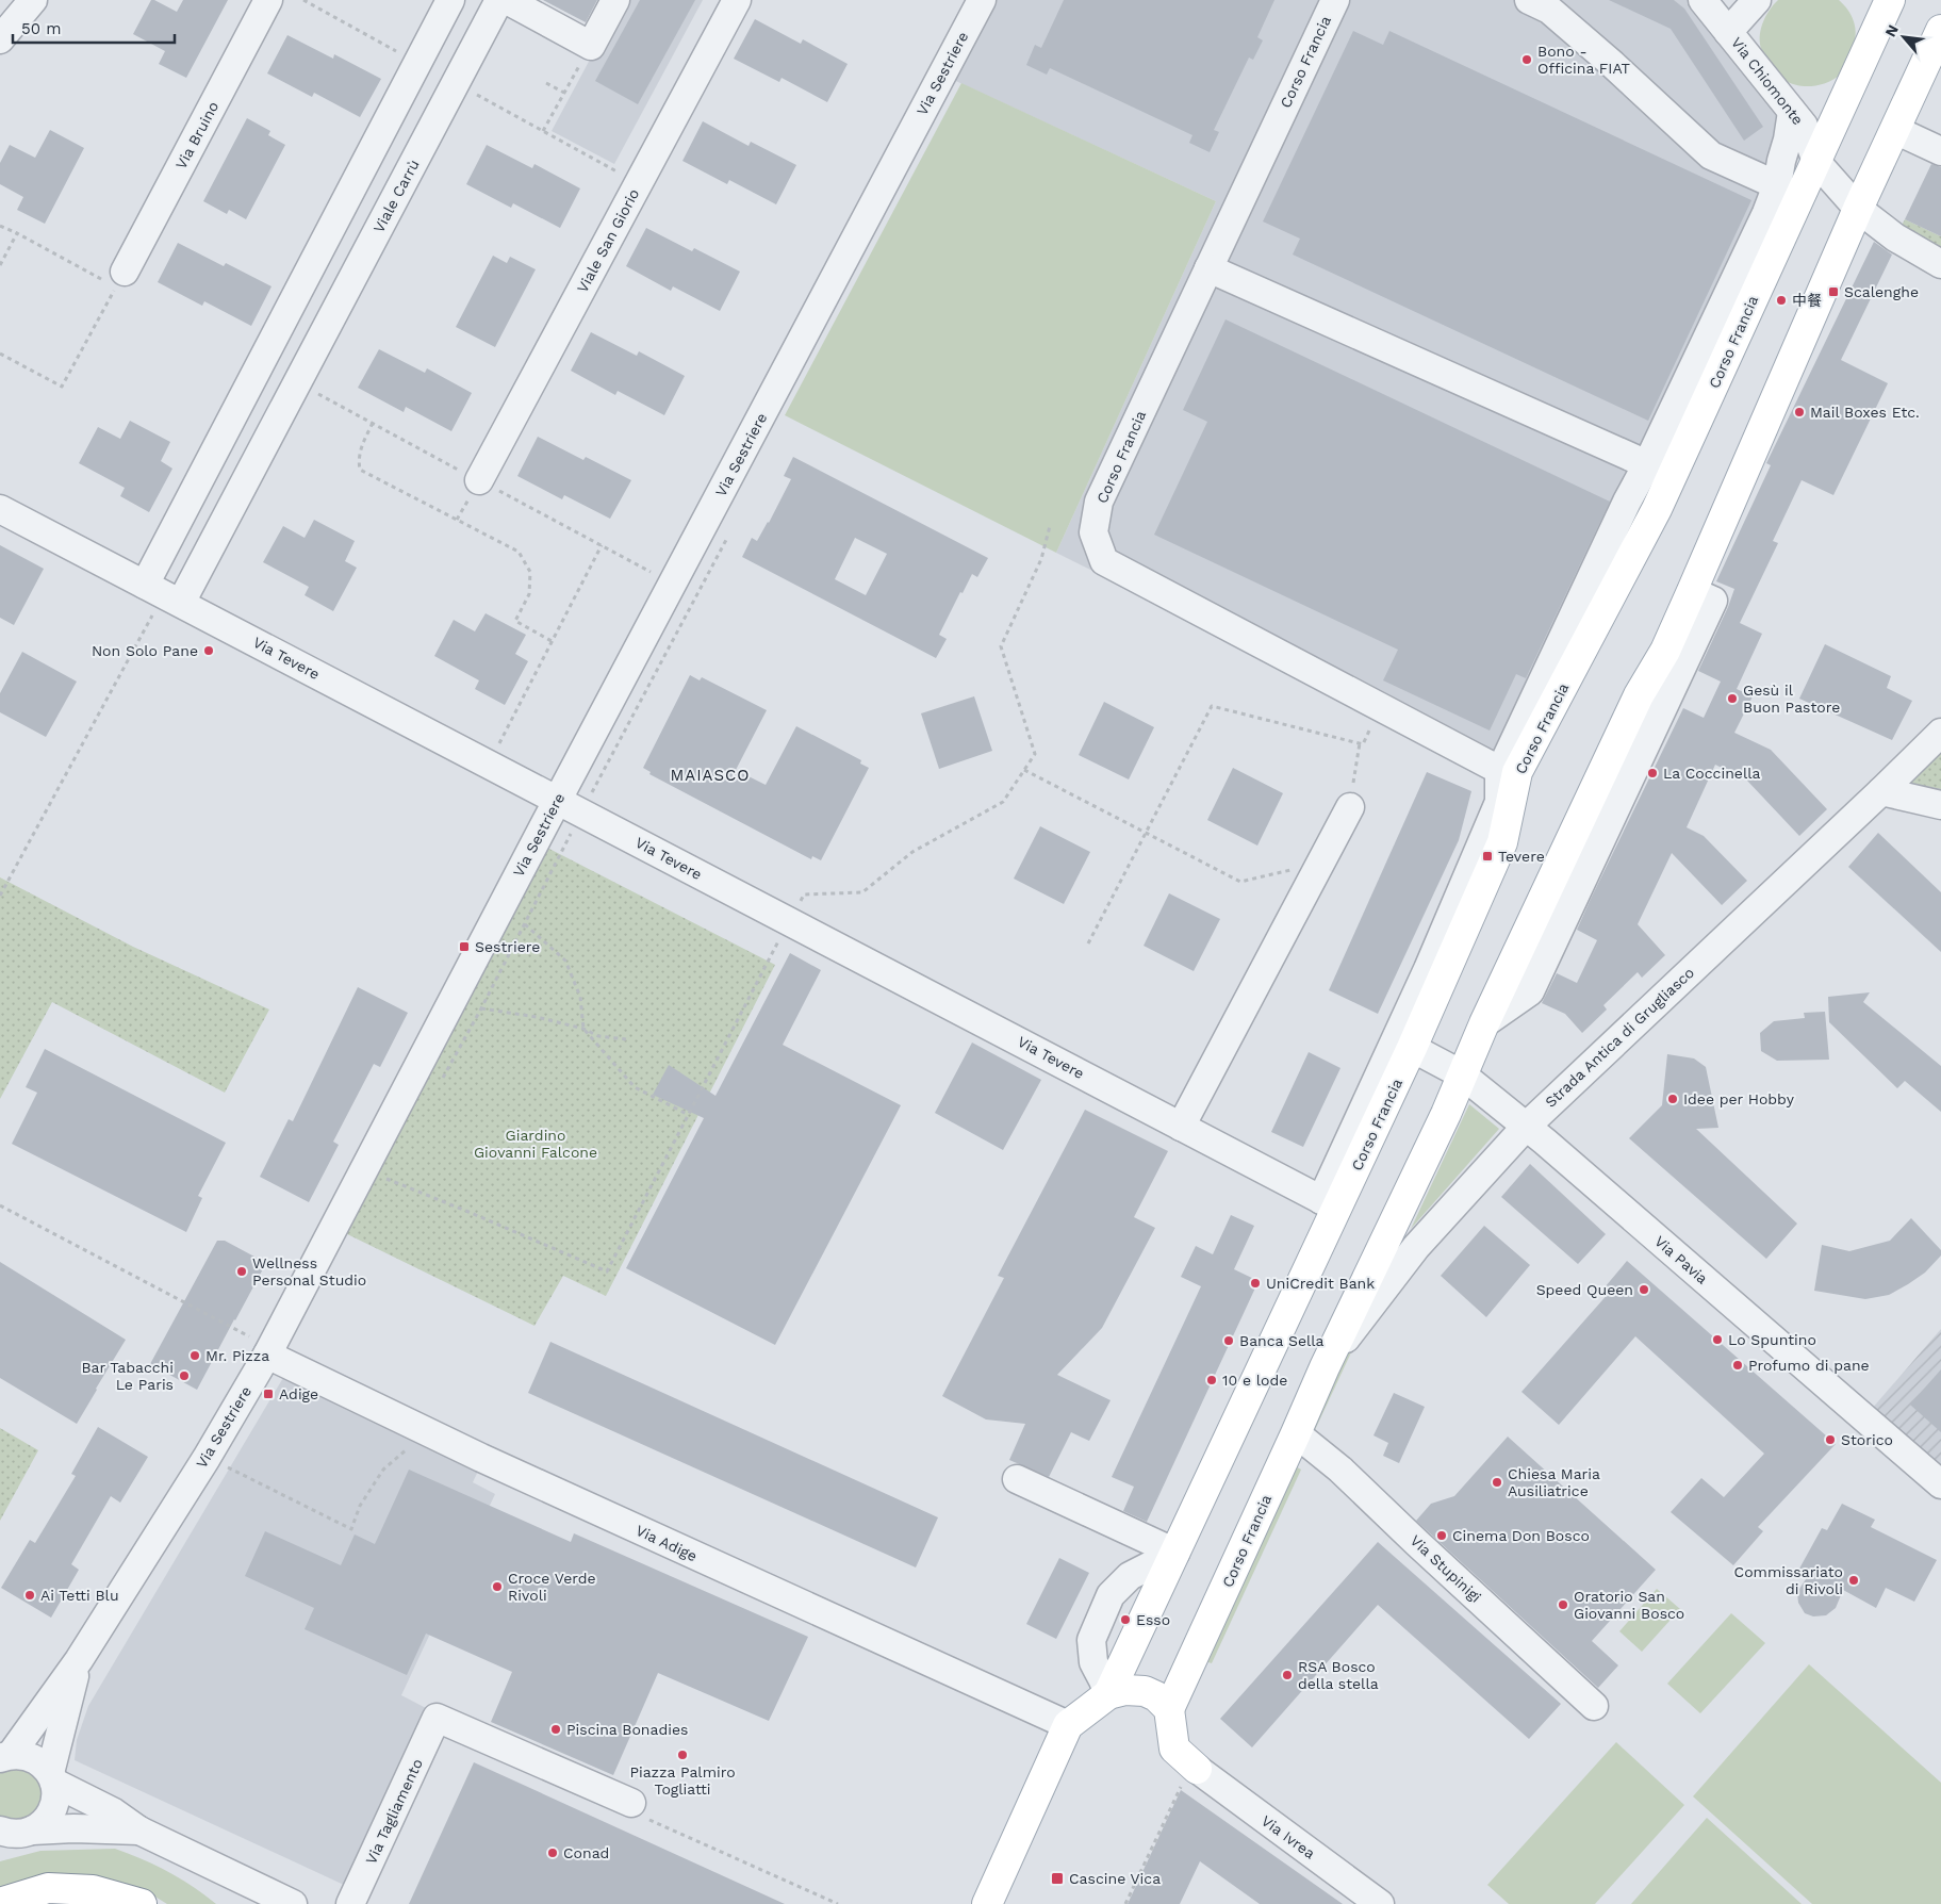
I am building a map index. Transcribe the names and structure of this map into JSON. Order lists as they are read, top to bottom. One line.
{"streets":{"main road":["Corso Francia"],"street":["Via Sestriere","Via Chiomonte","Via Bruino","Viale Carrù","Viale San Giorio","Via Tevere","Strada Antica di Grugliasco","Via Pavia","Via Adige","Via Stupinigi","Via Tagliamento","Via Ivrea"]},"crossings":[["Corso Francia","Via Chiomonte"],["Corso Francia","Via Tevere"],["Corso Francia","Strada Antica di Grugliasco"],["Corso Francia","Via Pavia"],["Corso Francia","Via Stupinigi"],["Via Sestriere","Via Tevere"],["Via Sestriere","Via Adige"],["Viale Carrù","Via Tevere"],["Strada Antica di Grugliasco","Via Pavia"]],"districts":["MAIASCO"],"parks":["Giardino Giovanni Falcone"],"places":{"other":["Bono - Officina FIAT","中餐","Mail Boxes Etc.","Non Solo Pane","Gesù il Buon Pastore","La Coccinella","Idee per Hobby","Wellness Personal Studio","UniCredit Bank","Speed Queen","Lo Spuntino","Banca Sella","Mr. Pizza","Profumo di pane","Bar Tabacchi Le Paris","10 e lode","Storico","Chiesa Maria Ausiliatrice","Cinema Don Bosco","Commissariato di Rivoli","Croce Verde Rivoli","Ai Tetti Blu","Oratorio San Giovanni Bosco","Esso","RSA Bosco della stella","Piscina Bonadies","Piazza Palmiro Togliatti","Conad"],"transit":["Scalenghe","Tevere","Sestriere","Adige","Cascine Vica"]},"scale_bar":"50 m","north":"top left"}
